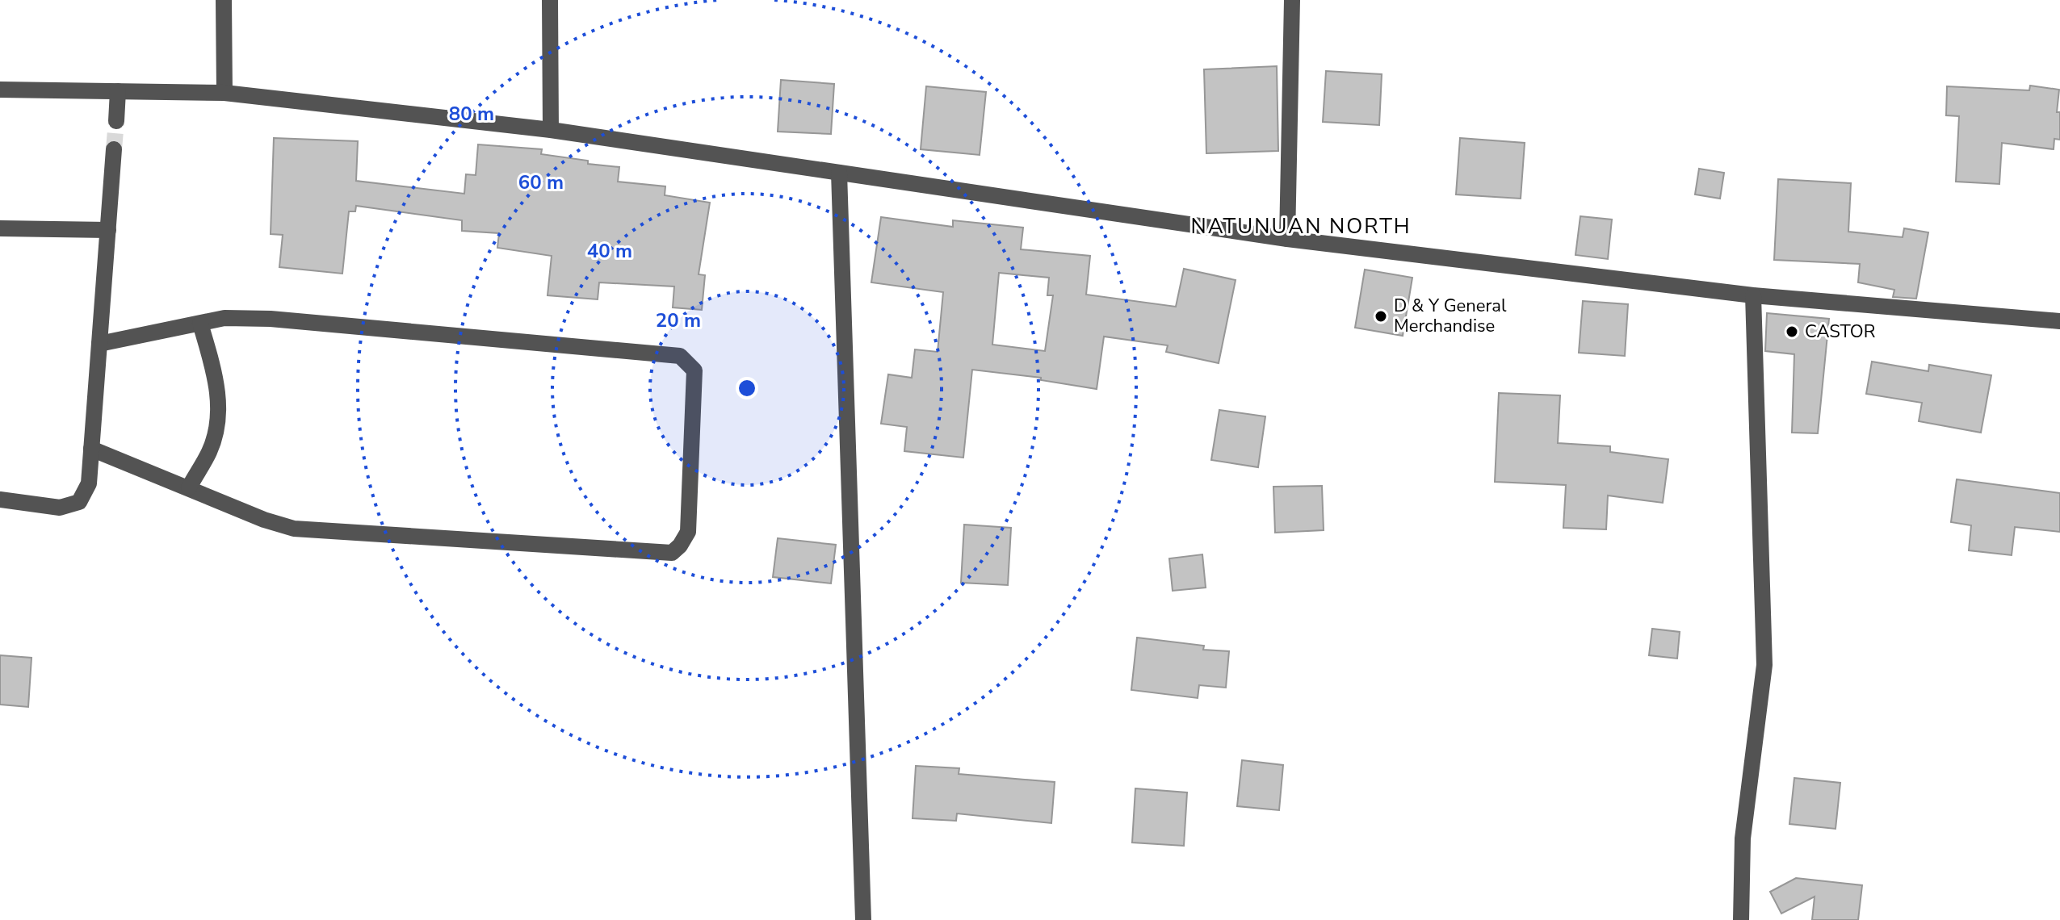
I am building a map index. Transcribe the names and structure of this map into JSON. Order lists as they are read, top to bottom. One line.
{"districts":["NATUNUAN NORTH"],"places":["D & Y General Merchandise","CASTOR"],"rings":["80 m","60 m","40 m","20 m"]}
